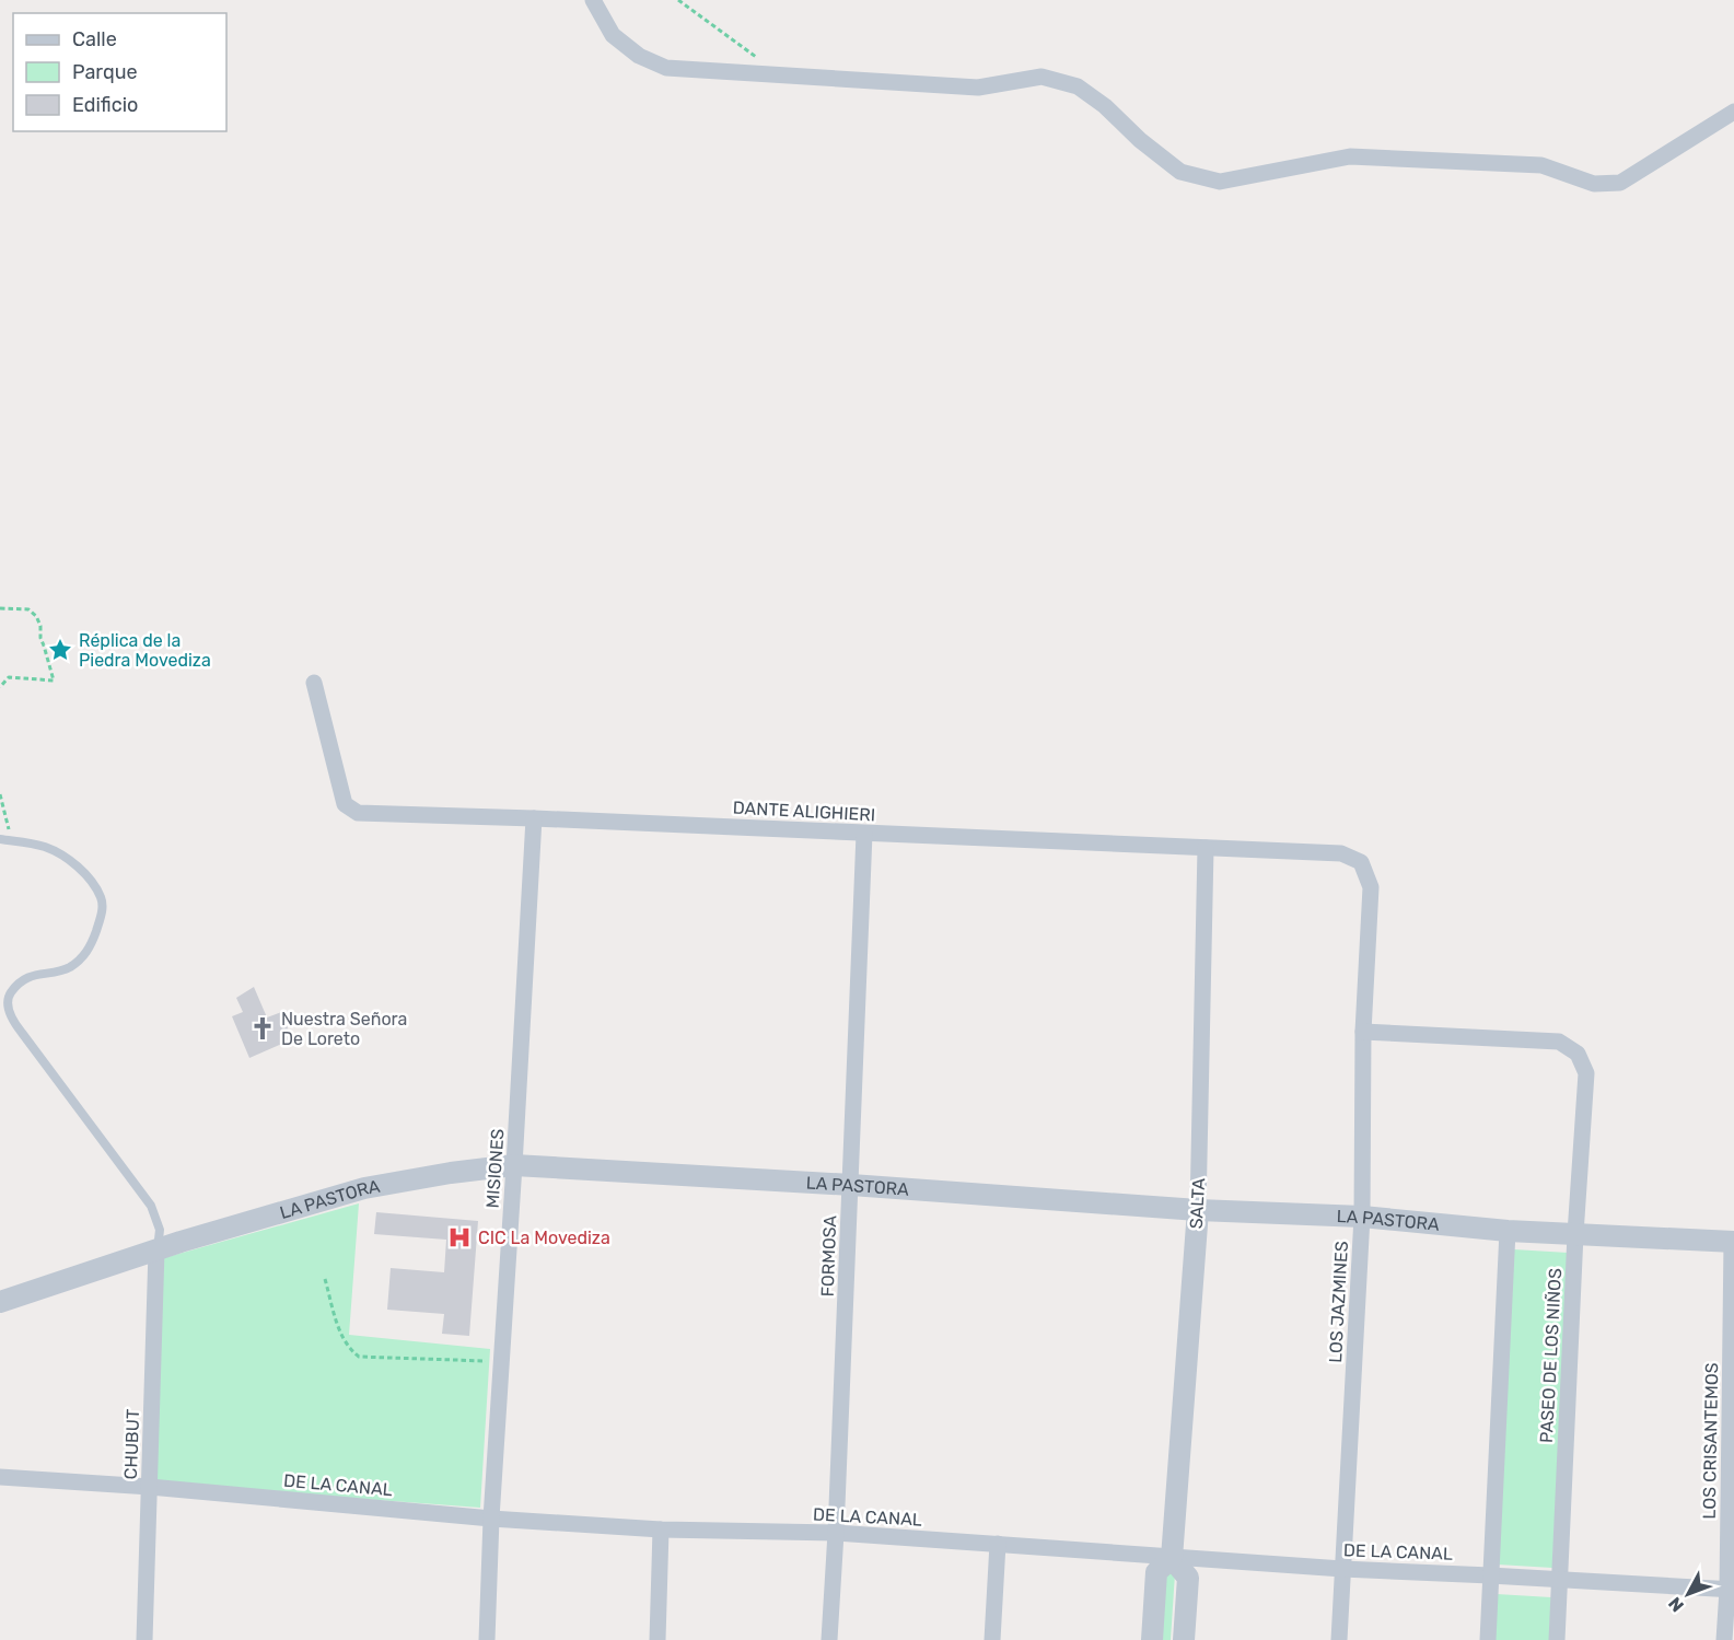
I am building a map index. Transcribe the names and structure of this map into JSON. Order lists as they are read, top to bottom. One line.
{"streets":{"street":["DANTE ALIGHIERI","MISIONES","LA PASTORA","SALTA","FORMOSA","LOS JAZMINES","PASEO DE LOS NIÑOS","LOS CRISANTEMOS","CHUBUT","DE LA CANAL"]},"crossings":[["DANTE ALIGHIERI","MISIONES"],["DANTE ALIGHIERI","SALTA"],["DANTE ALIGHIERI","FORMOSA"],["DANTE ALIGHIERI","LOS JAZMINES"],["MISIONES","LA PASTORA"],["MISIONES","DE LA CANAL"],["LA PASTORA","SALTA"],["LA PASTORA","FORMOSA"],["LA PASTORA","LOS JAZMINES"],["LA PASTORA","PASEO DE LOS NIÑOS"],["LA PASTORA","LOS CRISANTEMOS"],["LA PASTORA","CHUBUT"],["SALTA","DE LA CANAL"],["FORMOSA","DE LA CANAL"],["LOS JAZMINES","PASEO DE LOS NIÑOS"],["LOS JAZMINES","DE LA CANAL"],["PASEO DE LOS NIÑOS","DE LA CANAL"],["LOS CRISANTEMOS","DE LA CANAL"],["CHUBUT","DE LA CANAL"]],"places":{"place":["Réplica de la Piedra Movediza"],"church":["Nuestra Señora De Loreto"],"hospital":["CIC La Movediza"]},"legend":["Calle","Parque","Edificio"],"north":"bottom left"}
